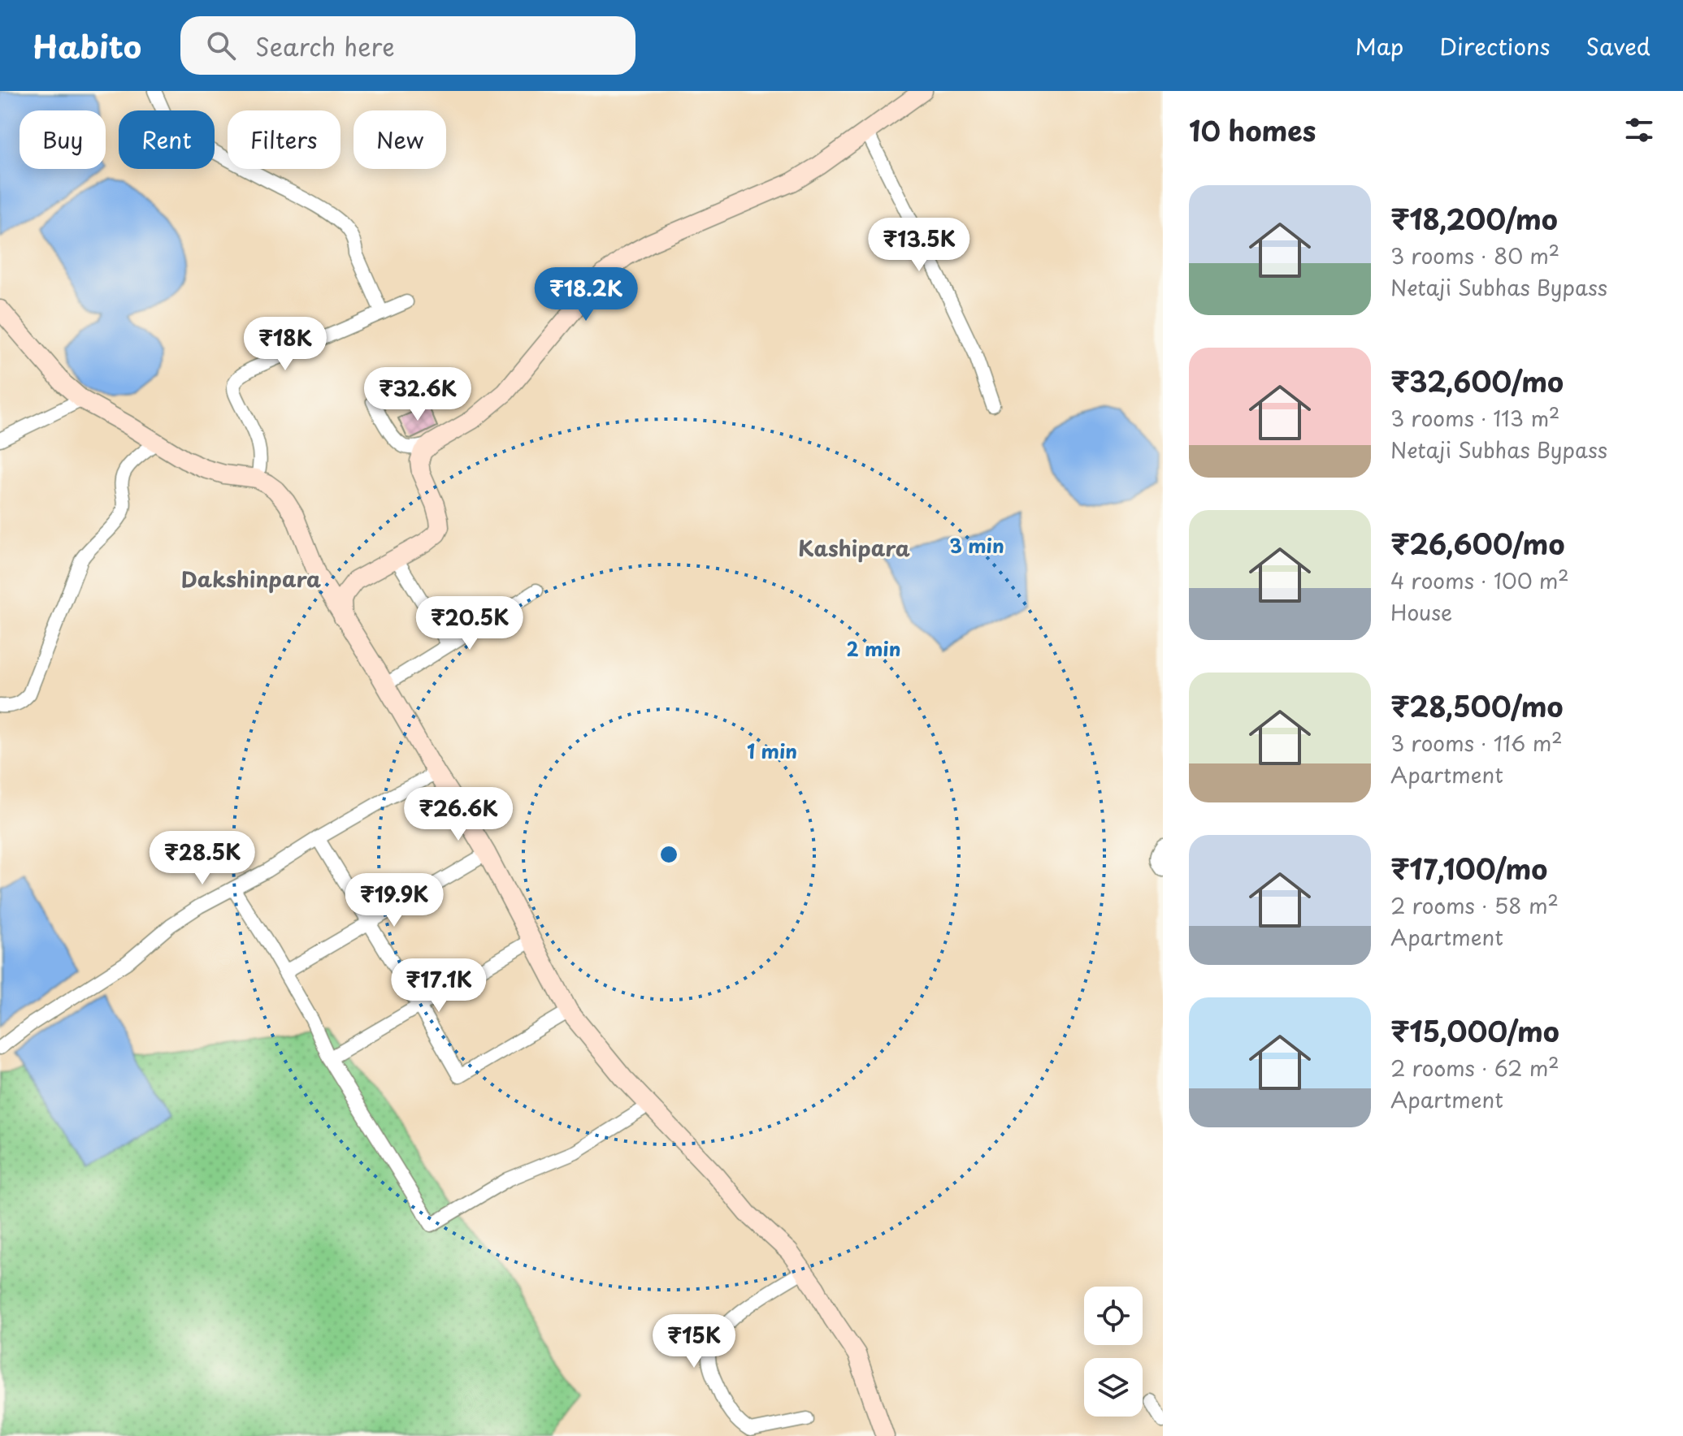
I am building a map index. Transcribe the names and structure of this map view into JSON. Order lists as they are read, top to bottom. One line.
{"districts":["Kashipara","Dakshinpara"],"page":{"header":"Habito","search":"Search here","nav":["Map","Directions","Saved"],"heading":"10 homes","chip":["Buy","Rent","Filters","New"],"list":[{"name":"₹18,200/mo","note":"3 rooms · 80 m² · Netaji Subhas Bypass"},{"name":"₹32,600/mo","note":"3 rooms · 113 m² · Netaji Subhas Bypass"},{"name":"₹26,600/mo","note":"4 rooms · 100 m² · House"},{"name":"₹28,500/mo","note":"3 rooms · 116 m² · Apartment"},{"name":"₹17,100/mo","note":"2 rooms · 58 m² · Apartment"},{"name":"₹15,000/mo","note":"2 rooms · 62 m² · Apartment"}],"price":["₹13.5K","₹18.2K","₹18K","₹32.6K","₹20.5K","₹26.6K","₹28.5K","₹19.9K","₹17.1K","₹15K"]},"rings":["3 min","2 min","1 min"]}
